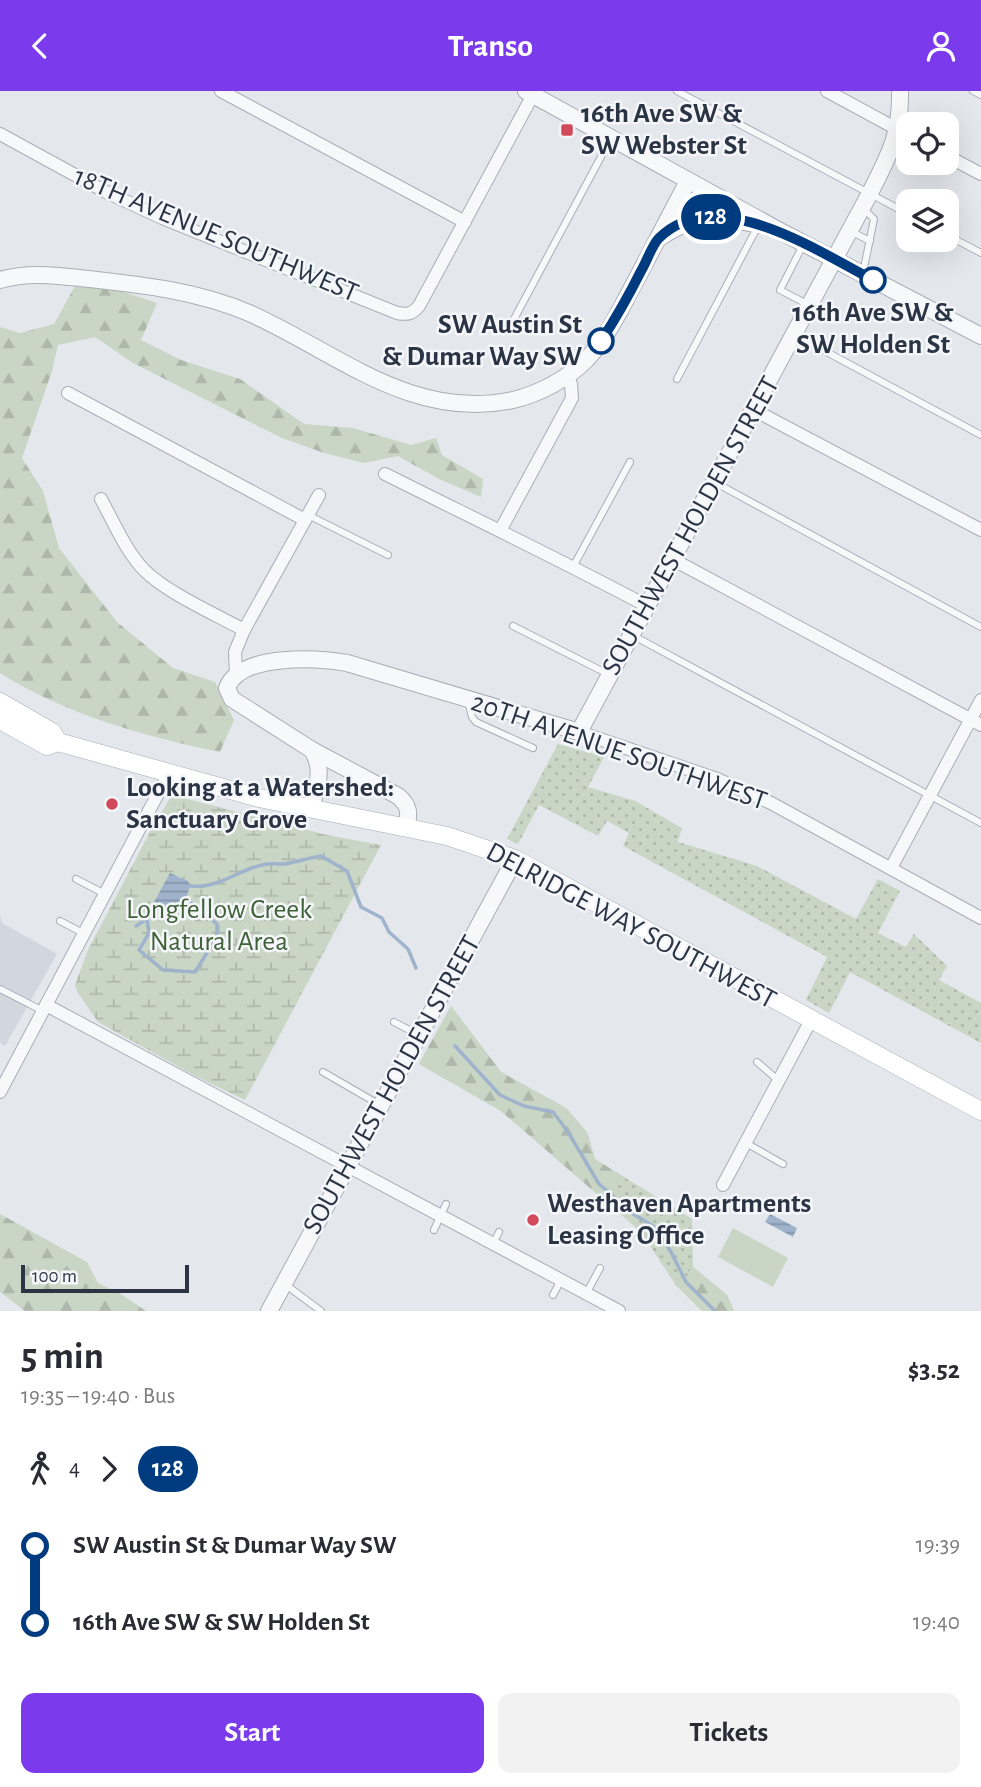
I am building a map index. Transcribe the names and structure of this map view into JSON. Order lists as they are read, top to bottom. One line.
{"streets":{"main road":["DELRIDGE WAY SOUTHWEST"],"street":["18TH AVENUE SOUTHWEST","SOUTHWEST HOLDEN STREET","20TH AVENUE SOUTHWEST"]},"crossings":[["SOUTHWEST HOLDEN STREET","20TH AVENUE SOUTHWEST"],["SOUTHWEST HOLDEN STREET","DELRIDGE WAY SOUTHWEST"]],"parks":["Longfellow Creek Natural Area"],"places":{"transit":["16th Ave SW & SW Webster St"],"other":["16th Ave SW & SW Holden St","SW Austin St & Dumar Way SW","Looking at a Watershed: Sanctuary Grove","Westhaven Apartments Leasing Office"]},"lines":["bus line 128"],"scale_bar":"100 m","page":{"header":"Transo","on_map":"128","scale":"100 m","heading":["5 min","19:35 – 19:40 · Bus","$3.52"],"legs":["4","128"],"list":[{"name":"SW Austin St & Dumar Way SW","value":"19:39"},{"name":"16th Ave SW & SW Holden St","value":"19:40"}],"buttons":["Start","Tickets"]}}
